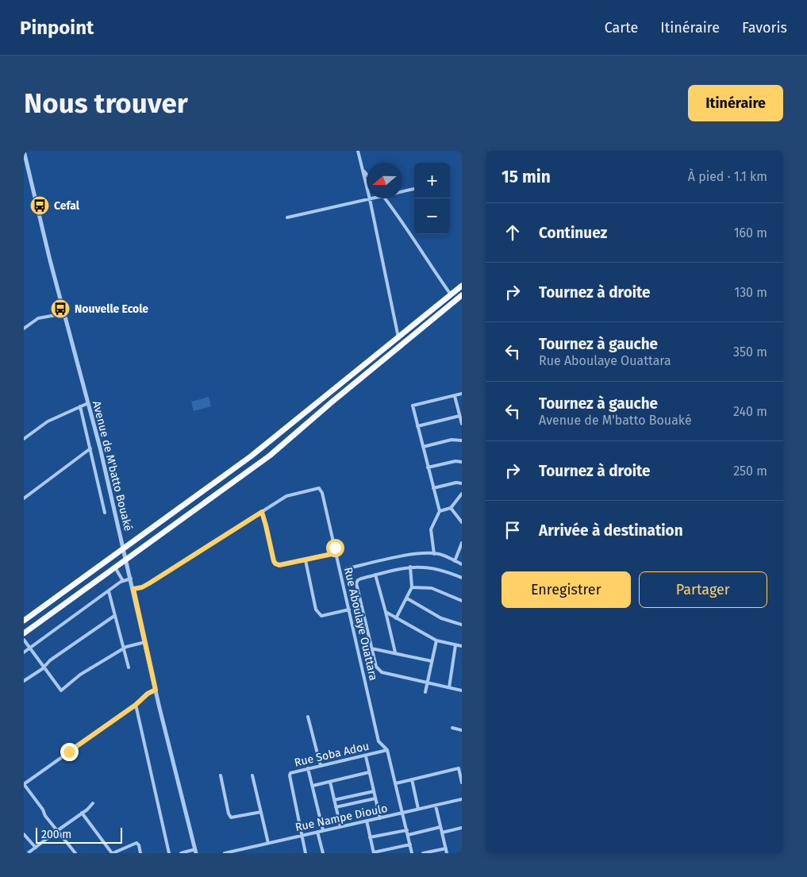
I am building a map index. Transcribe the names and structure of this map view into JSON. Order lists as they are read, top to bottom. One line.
{"streets":{"street":["Avenue de M'batto Bouaké","Rue Aboulaye Ouattara","Rue Soba Adou","Rue Nampe Dioulo"]},"crossings":[["Avenue de M'batto Bouaké","Rue Aboulaye Ouattara"],["Rue Aboulaye Ouattara","Rue Soba Adou"],["Rue Aboulaye Ouattara","Rue Nampe Dioulo"],["Rue Soba Adou","Rue Nampe Dioulo"]],"places":{"bus stop":["Cefal","Nouvelle Ecole"]},"scale_bar":"200 m","north":"left","page":{"header":"Pinpoint","nav":["Carte","Itinéraire","Favoris"],"buttons":["Itinéraire",["Enregistrer","Partager"]],"title":"Nous trouver","heading":["15 min","À pied · 1.1 km"],"map_buttons":["+","−"],"list":[["Continuez","160 m"],["Tournez à droite","130 m"],["Tournez à gauche","Rue Aboulaye Ouattara","350 m"],["Tournez à gauche","Avenue de M'batto Bouaké","240 m"],["Tournez à droite","250 m"],"Arrivée à destination"],"scale":"200 m"}}
